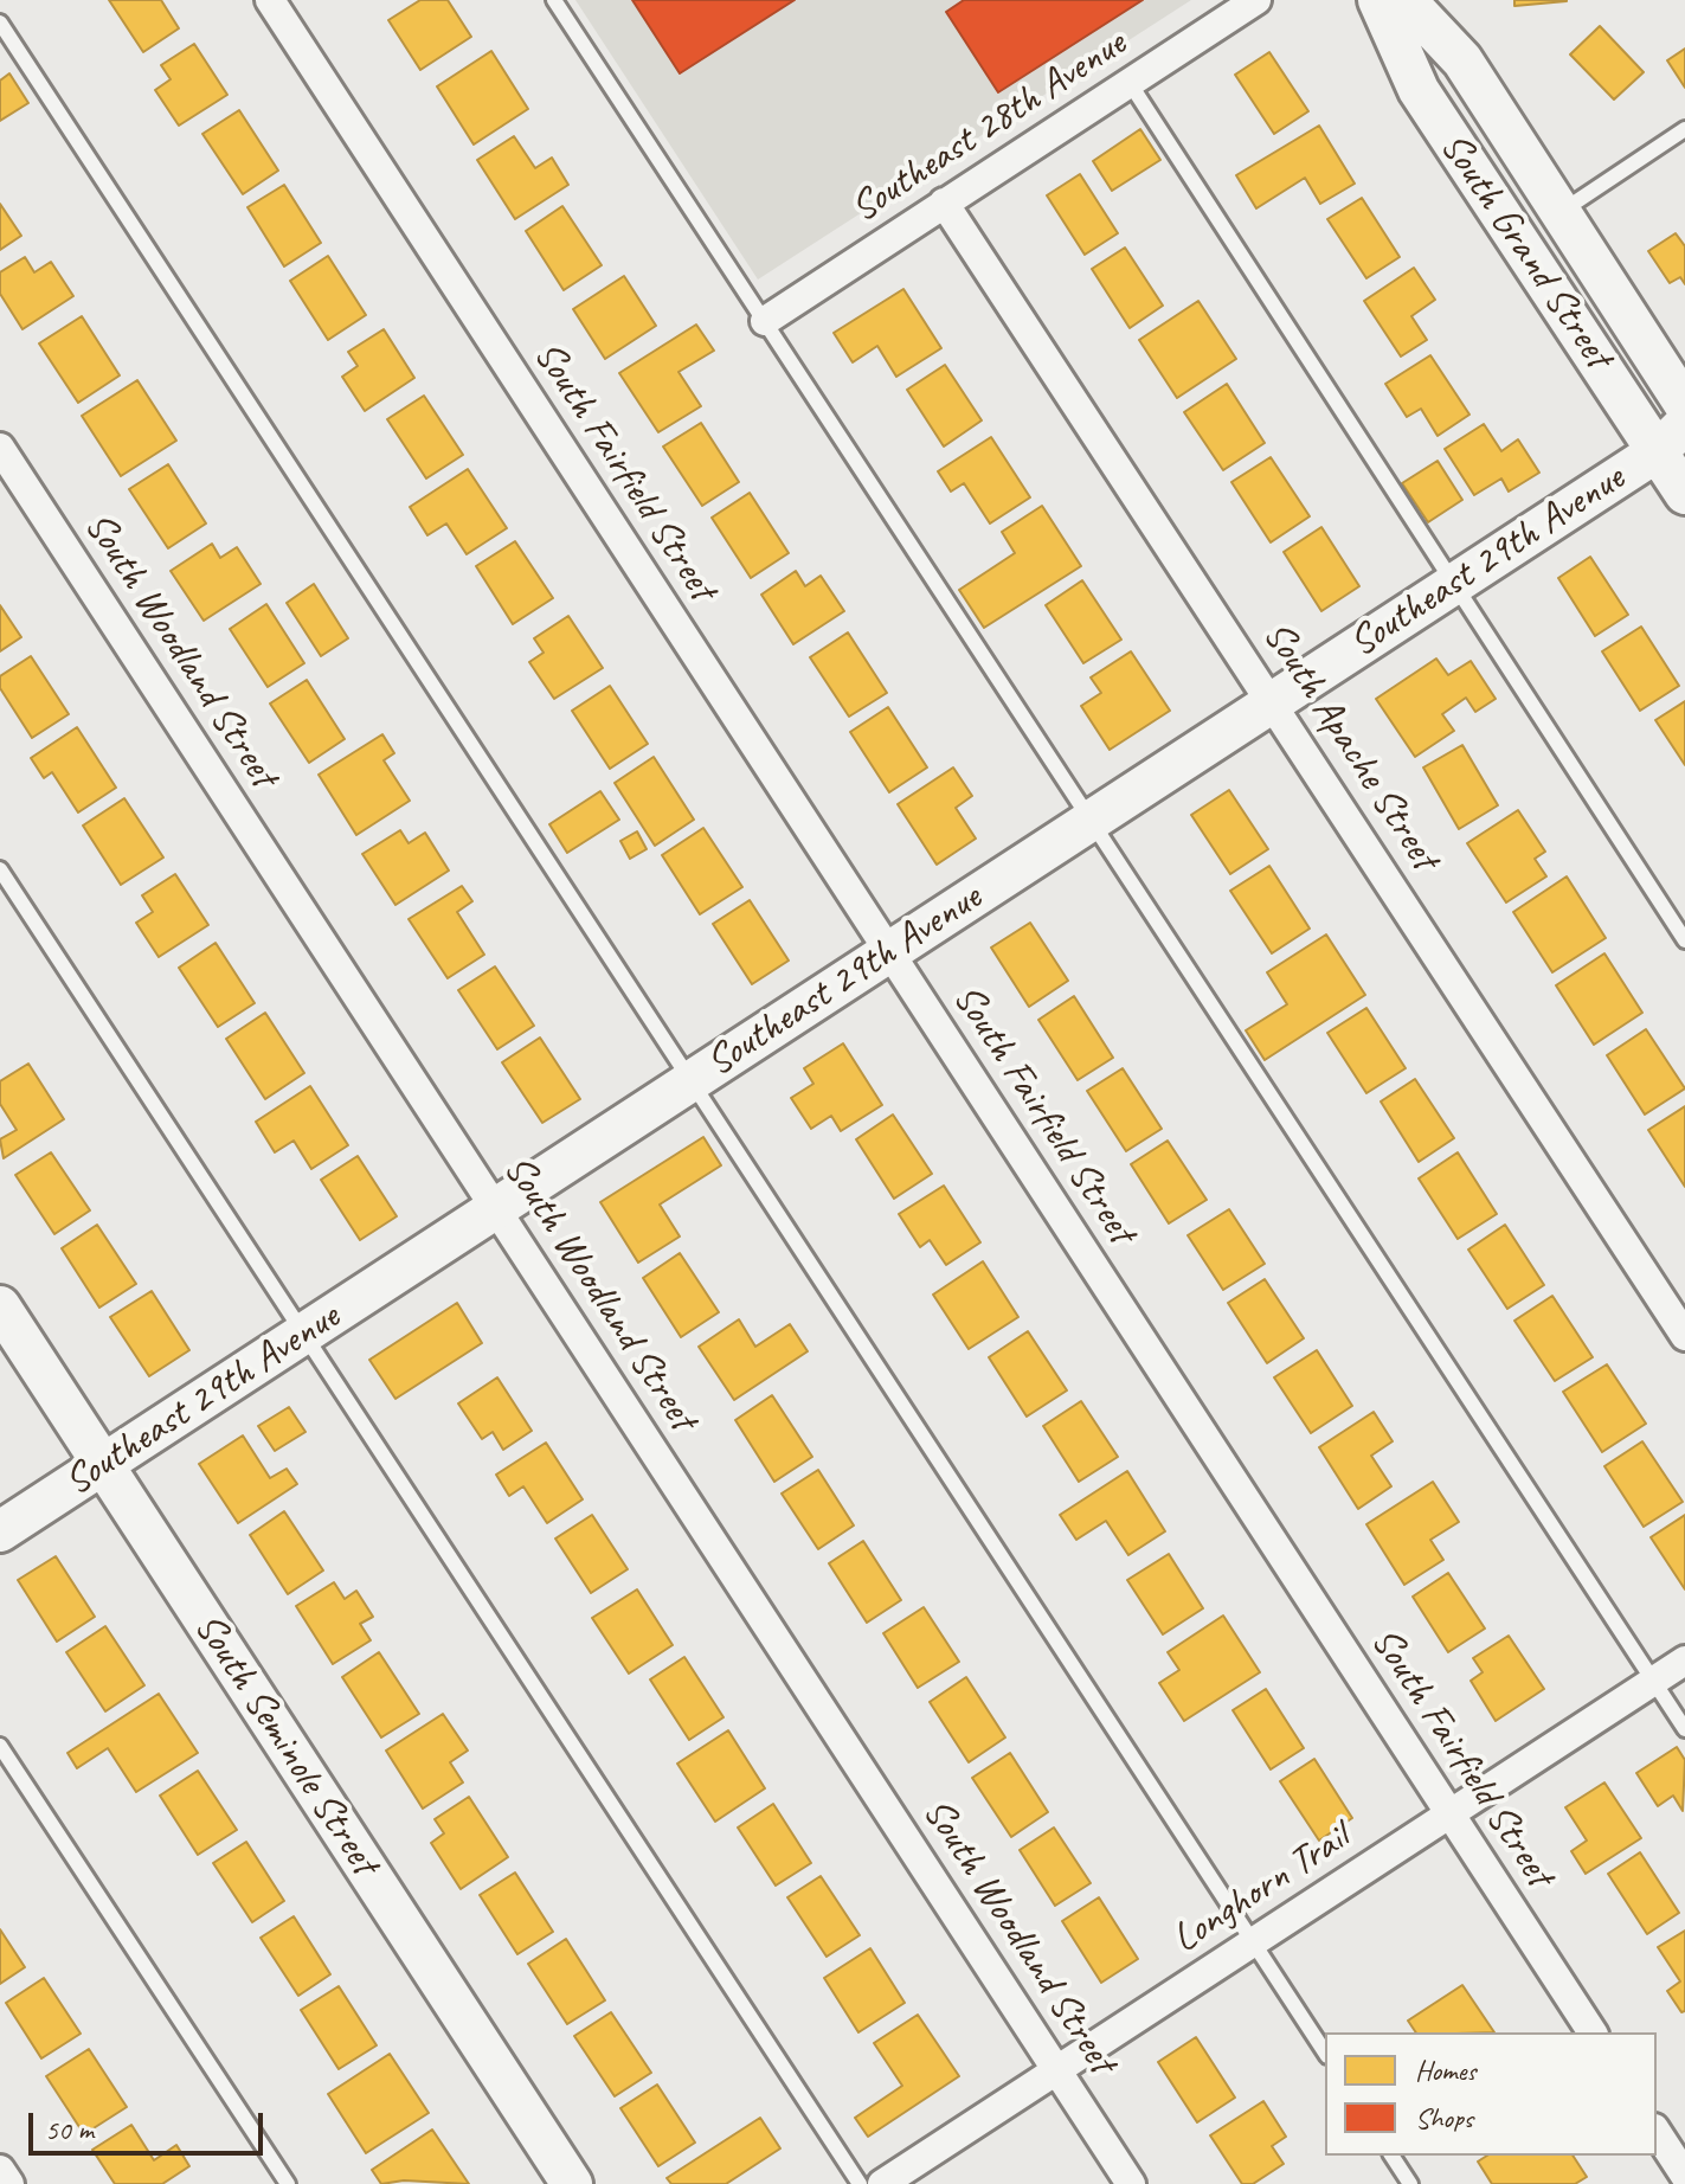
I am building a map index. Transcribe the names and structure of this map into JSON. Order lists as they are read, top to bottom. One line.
{"streets":{"street":["Southeast 28th Avenue","South Grand Street","South Fairfield Street","Southeast 29th Avenue","South Woodland Street","South Apache Street","South Seminole Street","Longhorn Trail"]},"crossings":[["Southeast 28th Avenue","South Apache Street"],["South Grand Street","Southeast 29th Avenue"],["South Fairfield Street","Southeast 29th Avenue"],["South Fairfield Street","Longhorn Trail"],["Southeast 29th Avenue","South Woodland Street"],["Southeast 29th Avenue","South Apache Street"],["Southeast 29th Avenue","South Seminole Street"],["South Woodland Street","Longhorn Trail"]],"legend":["Homes","Shops"],"scale_bar":"50 m"}
